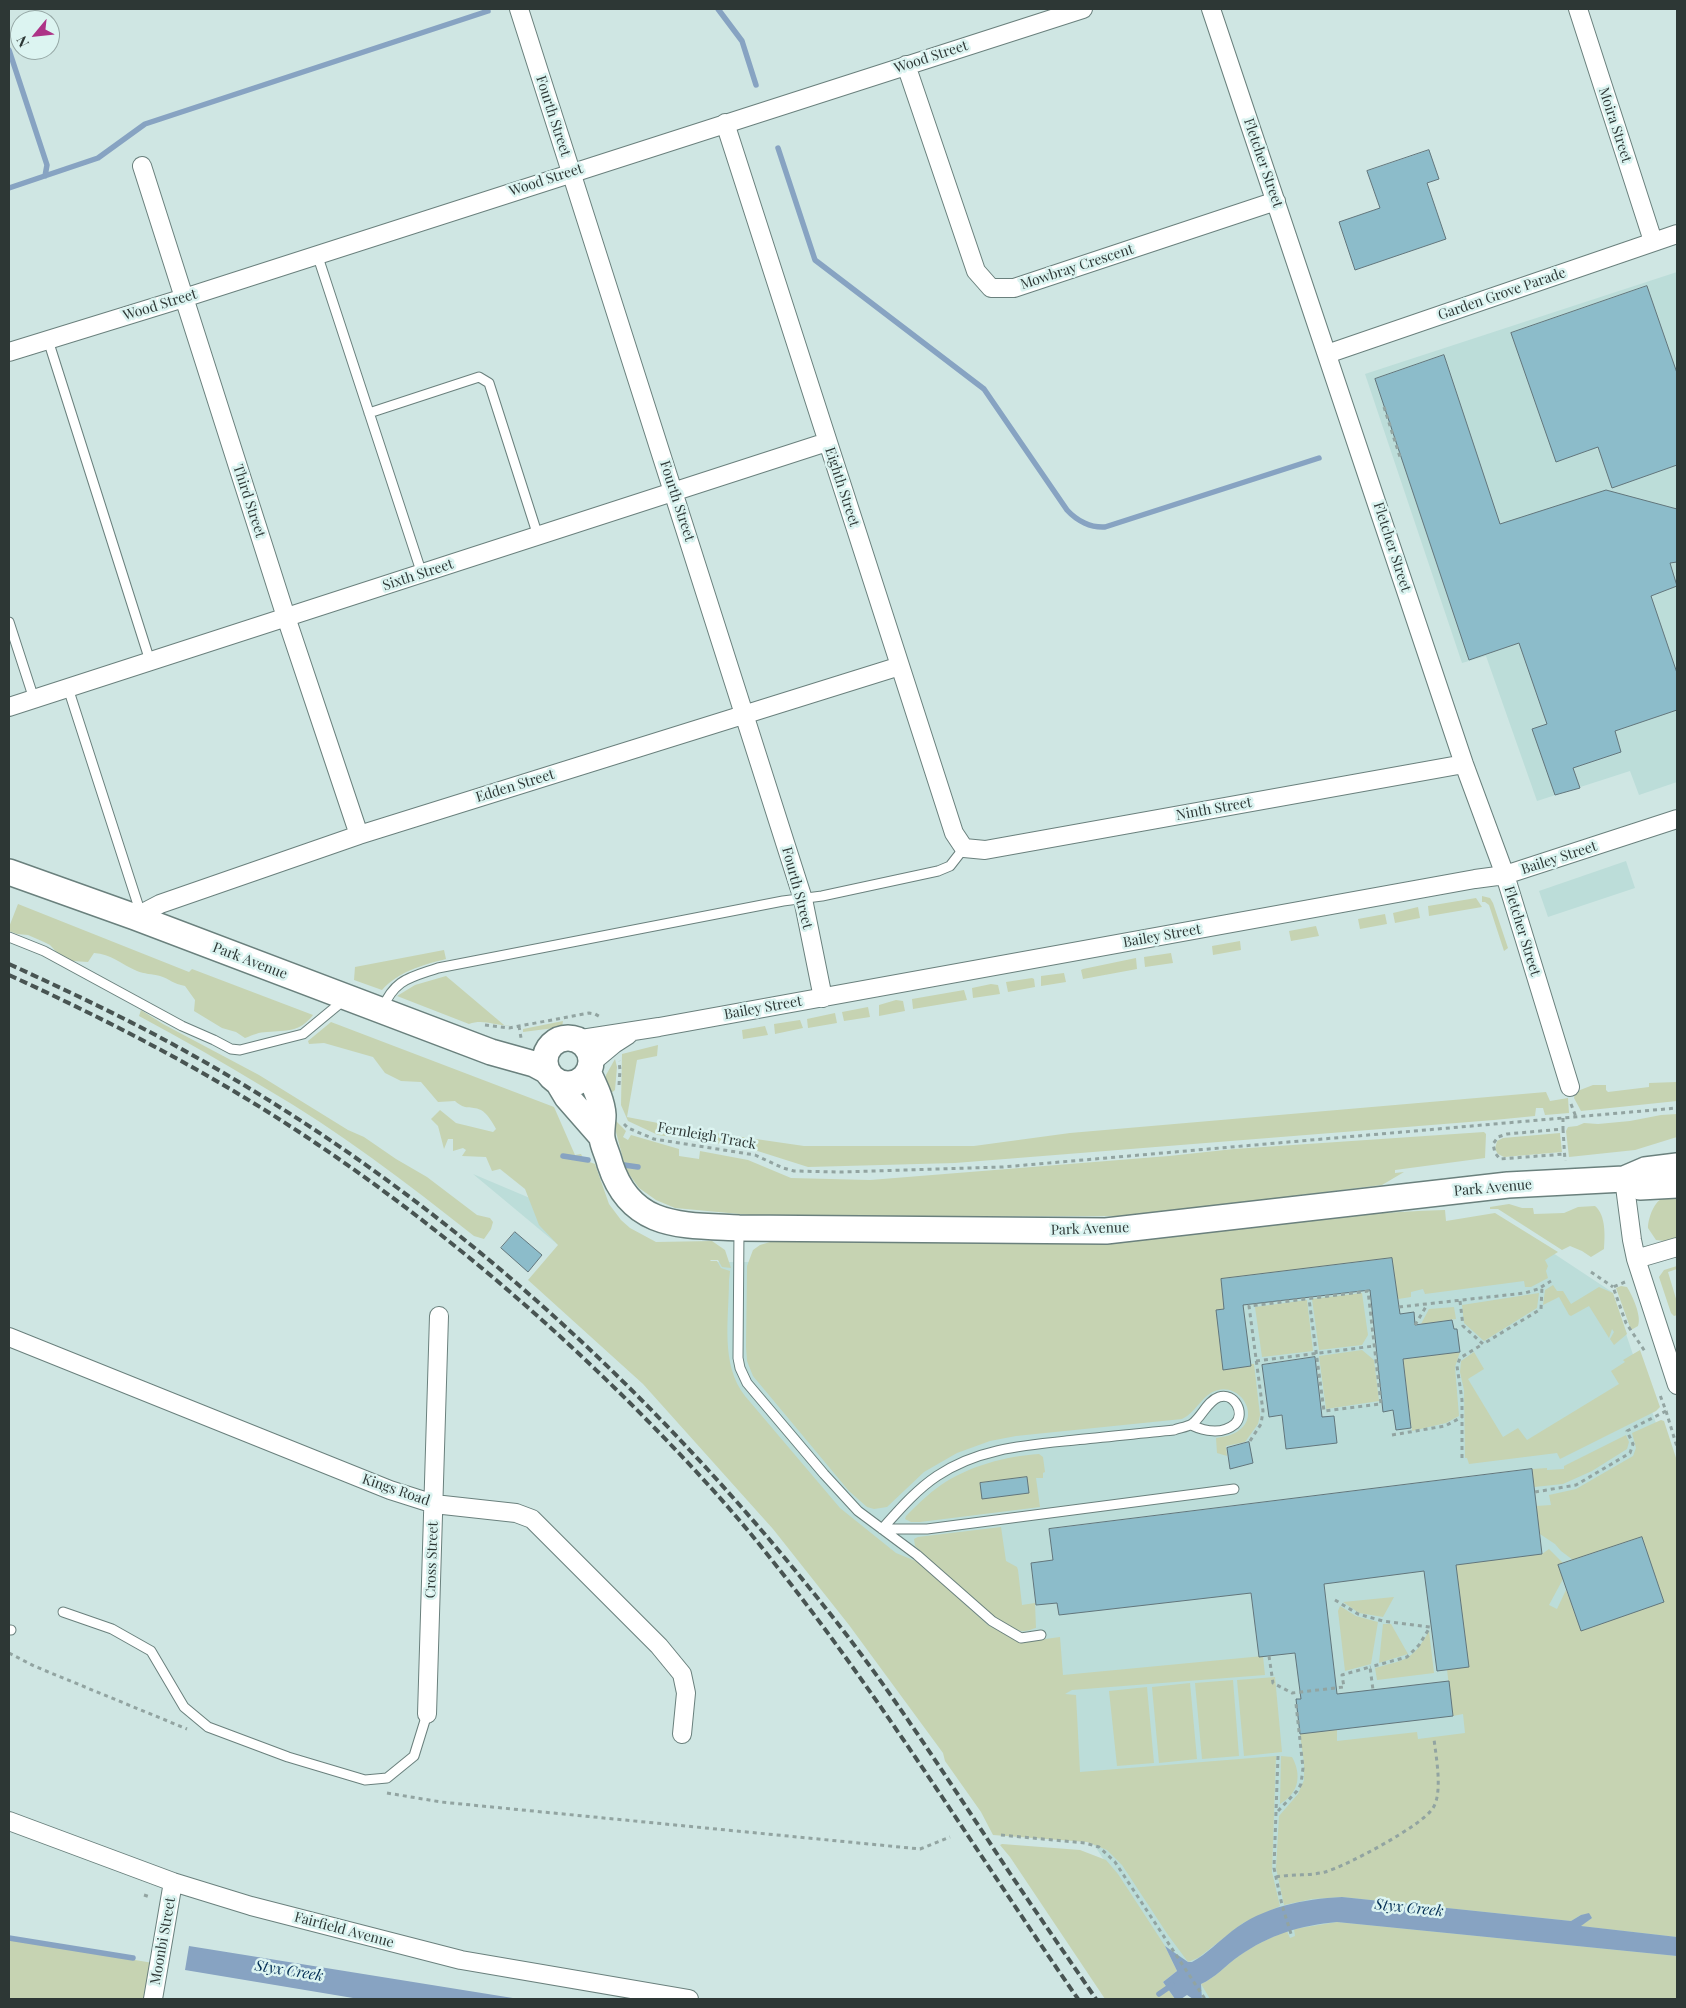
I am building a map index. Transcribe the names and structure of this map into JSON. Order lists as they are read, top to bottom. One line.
{"streets":{"main road":["Park Avenue"],"street":["Wood Street","Fourth Street","Moira Street","Fletcher Street","Mowbray Crescent","Garden Grove Parade","Eighth Street","Third Street","Sixth Street","Edden Street","Ninth Street","Bailey Street","Kings Road","Cross Street","Fairfield Avenue","Moonbi Street"],"path":["Fernleigh Track"]},"crossings":[["Wood Street","Fourth Street"],["Wood Street","Mowbray Crescent"],["Wood Street","Eighth Street"],["Wood Street","Third Street"],["Fourth Street","Sixth Street"],["Fourth Street","Edden Street"],["Fourth Street","Bailey Street"],["Moira Street","Garden Grove Parade"],["Fletcher Street","Mowbray Crescent"],["Fletcher Street","Garden Grove Parade"],["Fletcher Street","Ninth Street"],["Fletcher Street","Bailey Street"],["Eighth Street","Sixth Street"],["Eighth Street","Edden Street"],["Eighth Street","Ninth Street"],["Third Street","Sixth Street"],["Third Street","Edden Street"],["Edden Street","Park Avenue"],["Bailey Street","Park Avenue"],["Kings Road","Cross Street"],["Fairfield Avenue","Moonbi Street"]],"water":["Styx Creek"],"north":"bottom left"}
